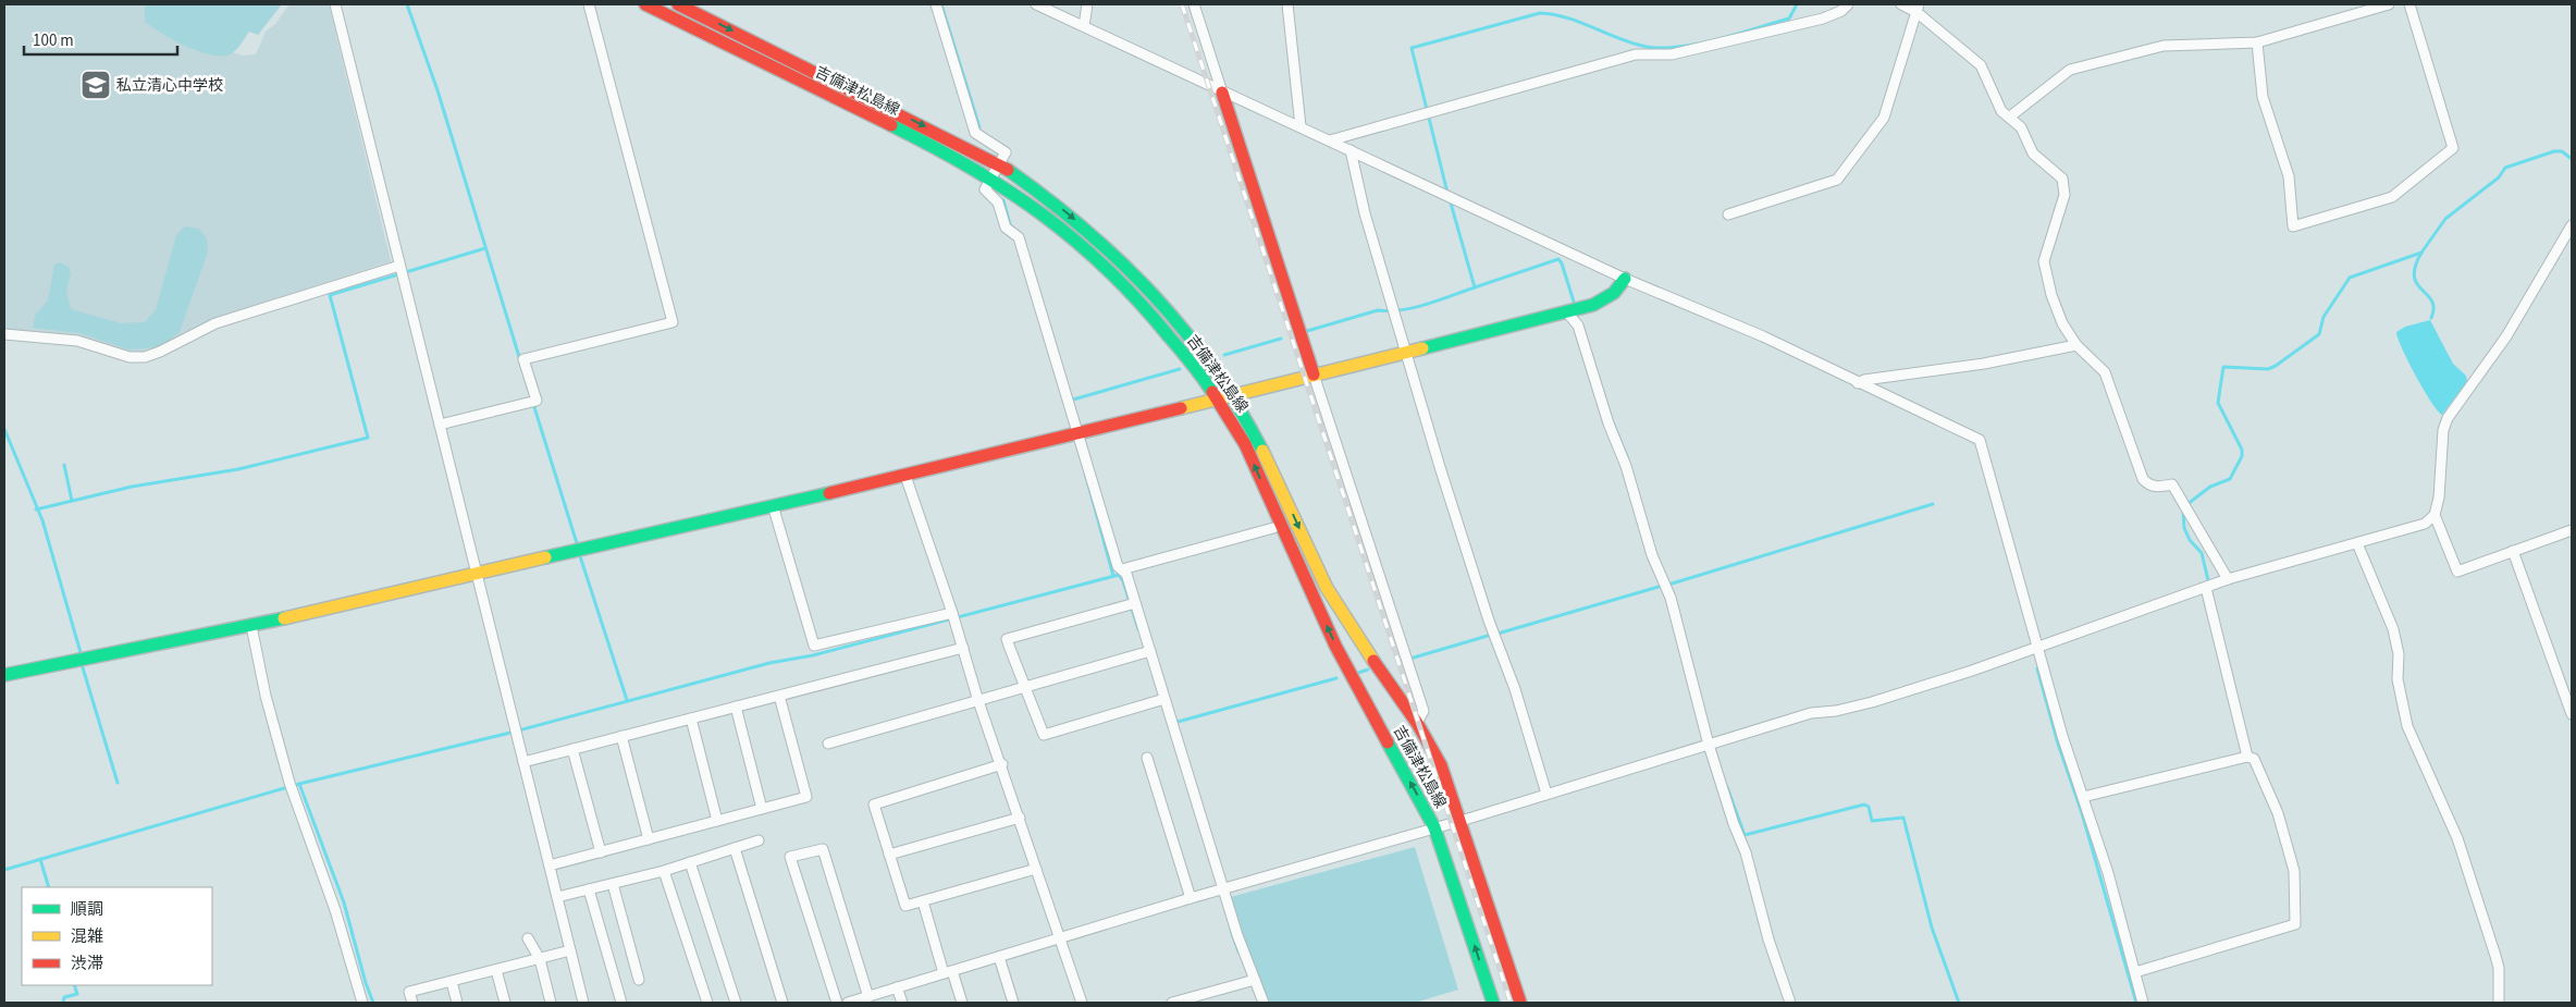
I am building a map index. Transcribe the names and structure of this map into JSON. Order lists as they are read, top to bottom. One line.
{"streets":{"main road":["吉備津松島線"]},"places":{"school or university":["私立清心中学校"]},"legend":["順調","混雑","渋滞"],"scale_bar":"100 m"}
